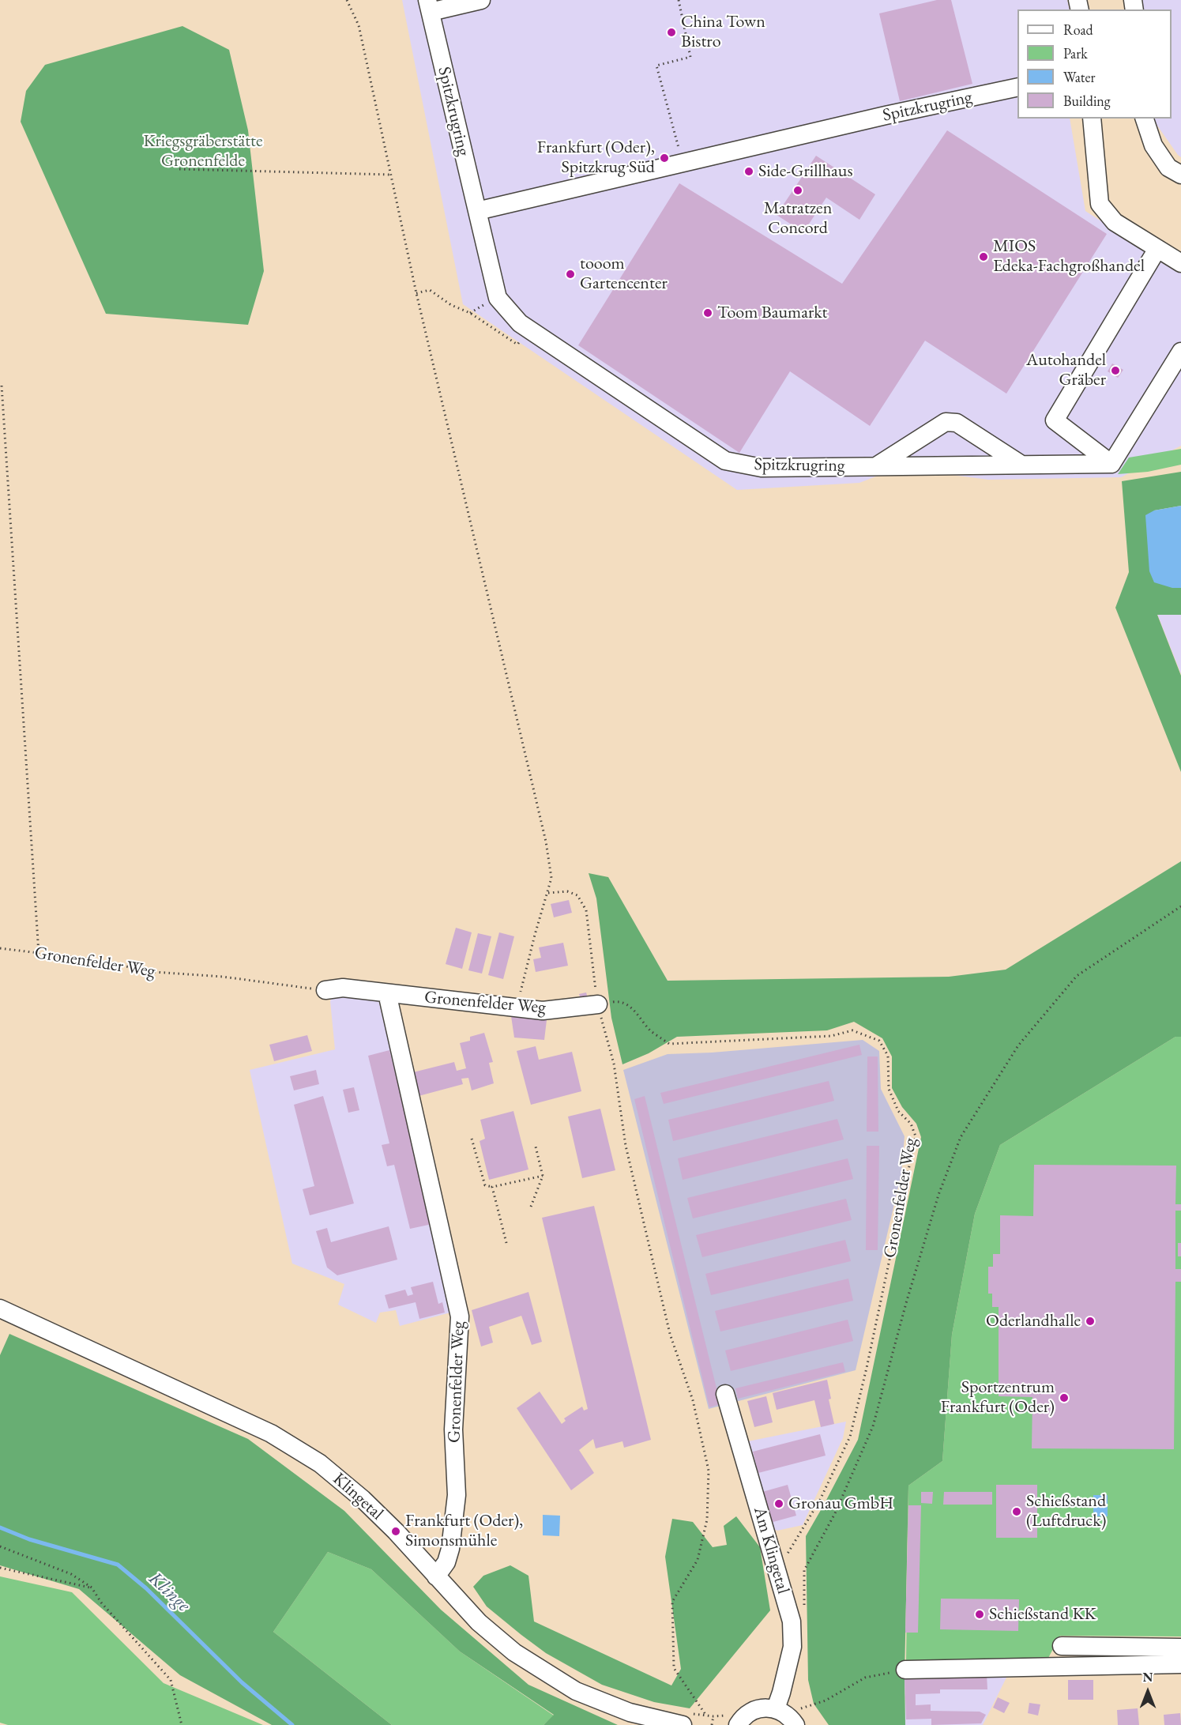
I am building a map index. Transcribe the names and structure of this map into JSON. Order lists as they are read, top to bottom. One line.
{"streets":{"street":["Spitzkrugring","Gronenfelder Weg","Klingetal","Am Klingetal"]},"crossings":[["Gronenfelder Weg","Klingetal"],["Gronenfelder Weg","Am Klingetal"]],"water":["Klinge"],"parks":["Kriegsgräberstätte Gronenfelde"],"places":["China Town Bistro","Frankfurt (Oder), Spitzkrug Süd","Side-Grillhaus","Matratzen Concord","MIOS Edeka-Fachgroßhandel","tooom Gartencenter","Toom Baumarkt","Autohandel Gräber","Oderlandhalle","Sportzentrum Frankfurt (Oder)","Gronau GmbH","Schießstand (Luftdruck)","Frankfurt (Oder), Simonsmühle","Schießstand KK"],"legend":["Road","Park","Water","Building"],"north":"top"}
